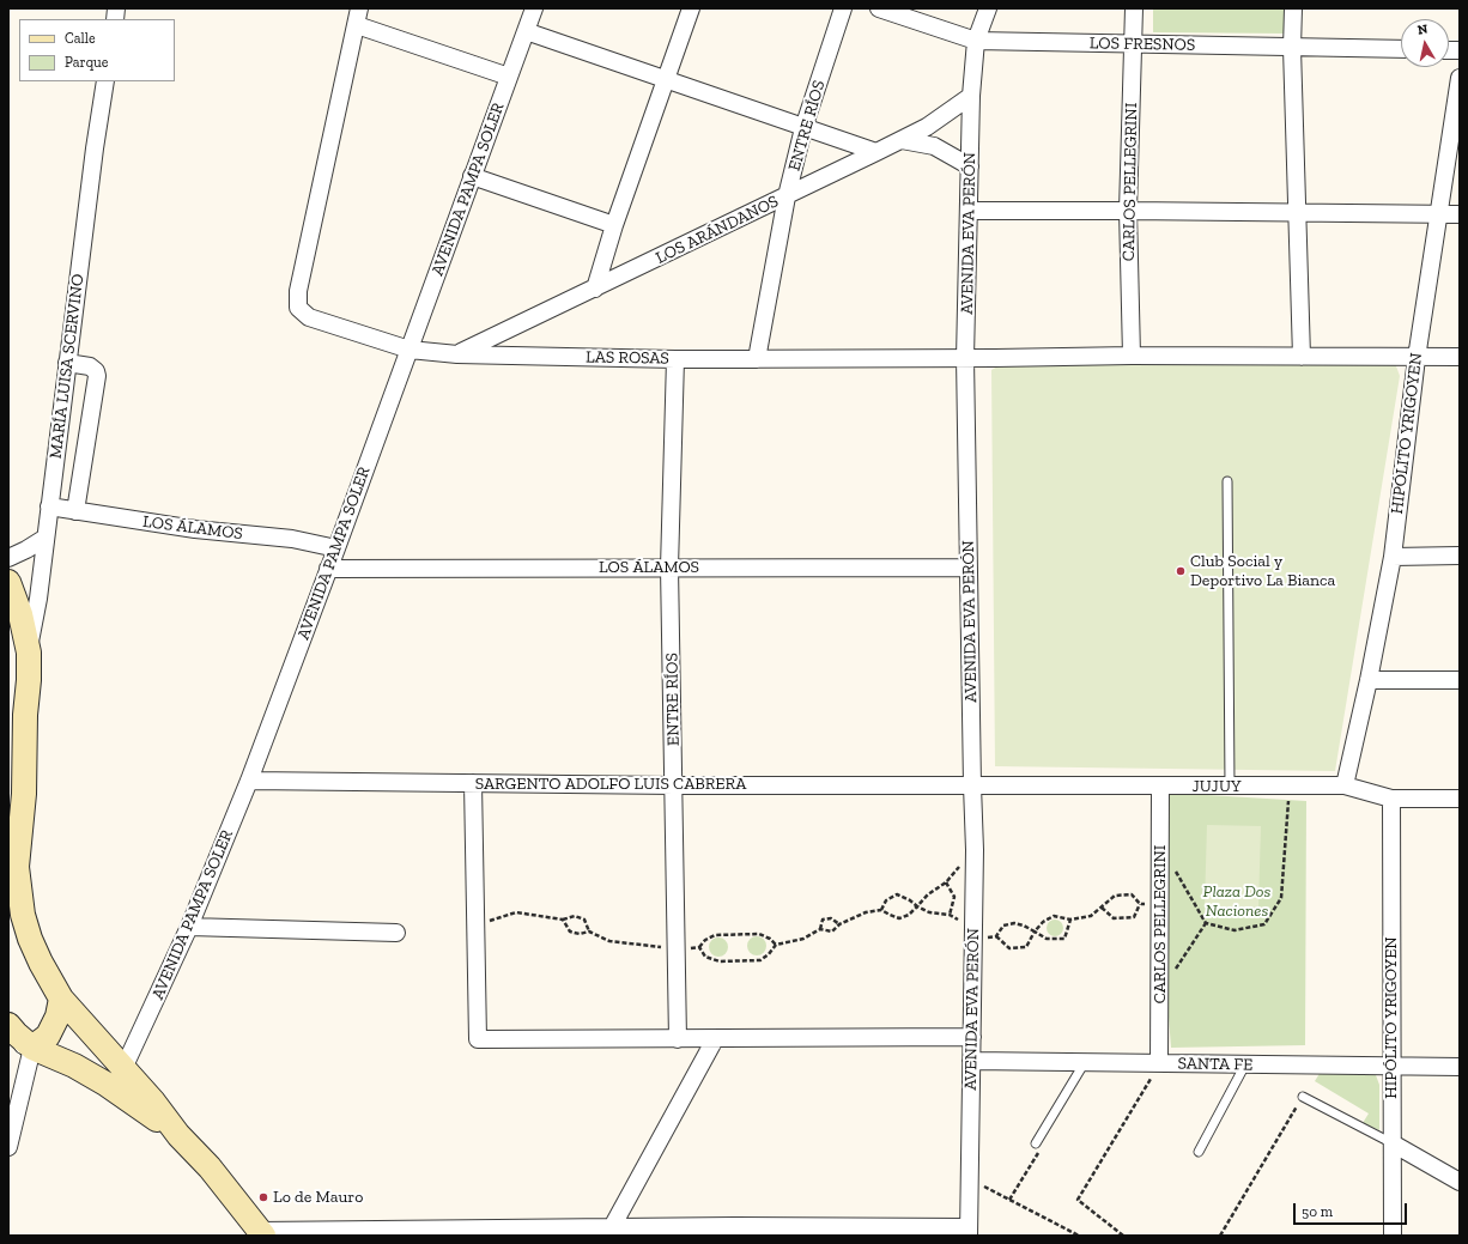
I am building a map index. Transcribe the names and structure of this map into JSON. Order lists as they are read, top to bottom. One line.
{"streets":{"street":["LOS FRESNOS","ENTRE RÍOS","CARLOS PELLEGRINI","AVENIDA PAMPA SOLER","LOS ARÁNDANOS","AVENIDA EVA PERÓN","LAS ROSAS","MARÍA LUISA SCERVINO","HIPÓLITO YRIGOYEN","LOS ÁLAMOS","SARGENTO ADOLFO LUIS CABRERA","JUJUY","SANTA FE"]},"crossings":[["LOS FRESNOS","CARLOS PELLEGRINI"],["LOS FRESNOS","AVENIDA EVA PERÓN"],["ENTRE RÍOS","LOS ARÁNDANOS"],["ENTRE RÍOS","LAS ROSAS"],["ENTRE RÍOS","LOS ÁLAMOS"],["ENTRE RÍOS","SARGENTO ADOLFO LUIS CABRERA"],["CARLOS PELLEGRINI","LAS ROSAS"],["CARLOS PELLEGRINI","JUJUY"],["CARLOS PELLEGRINI","SANTA FE"],["AVENIDA PAMPA SOLER","LAS ROSAS"],["AVENIDA PAMPA SOLER","LOS ÁLAMOS"],["AVENIDA PAMPA SOLER","SARGENTO ADOLFO LUIS CABRERA"],["LOS ARÁNDANOS","AVENIDA EVA PERÓN"],["LOS ARÁNDANOS","LAS ROSAS"],["AVENIDA EVA PERÓN","LAS ROSAS"],["AVENIDA EVA PERÓN","LOS ÁLAMOS"],["AVENIDA EVA PERÓN","SARGENTO ADOLFO LUIS CABRERA"],["AVENIDA EVA PERÓN","JUJUY"],["AVENIDA EVA PERÓN","SANTA FE"],["LAS ROSAS","HIPÓLITO YRIGOYEN"],["MARÍA LUISA SCERVINO","LOS ÁLAMOS"],["HIPÓLITO YRIGOYEN","JUJUY"],["HIPÓLITO YRIGOYEN","SANTA FE"],["SARGENTO ADOLFO LUIS CABRERA","JUJUY"]],"parks":["Plaza Dos Naciones"],"places":["Club Social y Deportivo La Bianca","Lo de Mauro"],"legend":["Calle","Parque"],"scale_bar":"50 m","north":"top"}
